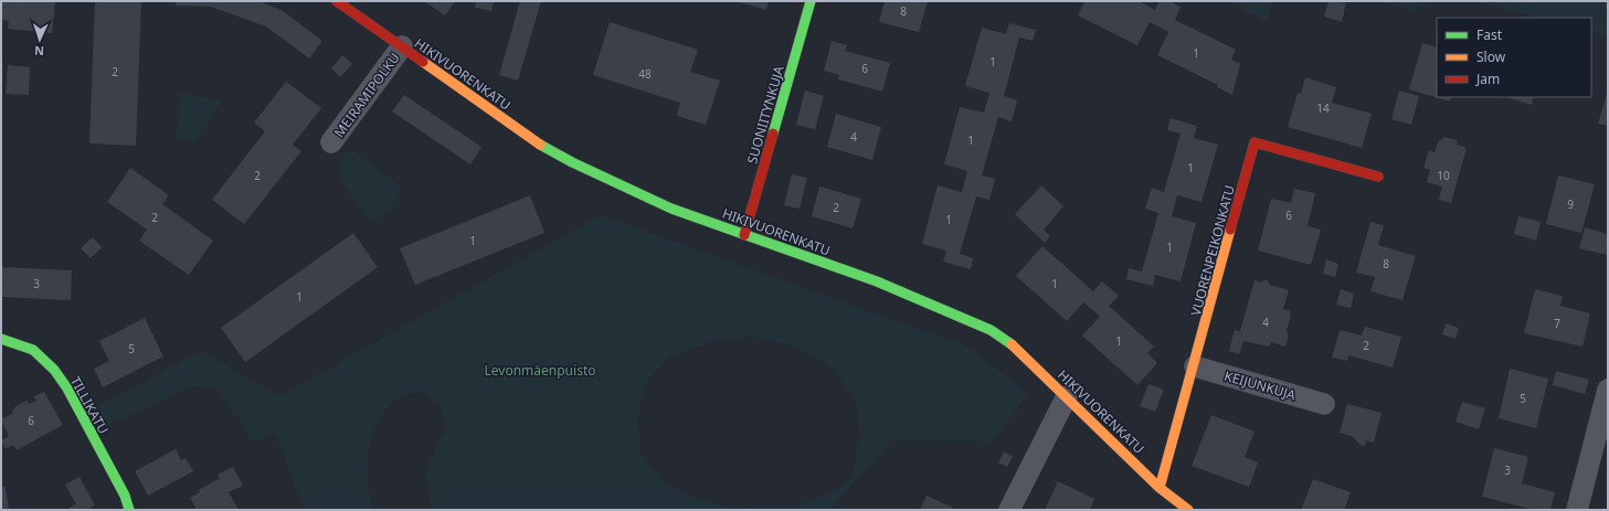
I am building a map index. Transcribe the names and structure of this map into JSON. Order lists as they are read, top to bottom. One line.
{"streets":{"street":["HIKIVUORENKATU","MEIRAMIPOLKU","SUONIITYNKUJA","VUORENPEIKONKATU","KEIJUNKUJA","TILLIKATU"]},"crossings":[["HIKIVUORENKATU","MEIRAMIPOLKU"],["HIKIVUORENKATU","SUONIITYNKUJA"],["HIKIVUORENKATU","VUORENPEIKONKATU"],["VUORENPEIKONKATU","KEIJUNKUJA"]],"parks":["Levonmäenpuisto"],"house_numbers":["8","1","1","6","2","48","14","4","1","1","2","10","9","2","6","2","1","1","1","8","3","1","1","4","7","1","2","5","5","6","3"],"legend":["Fast","Slow","Jam"],"north":"bottom"}
